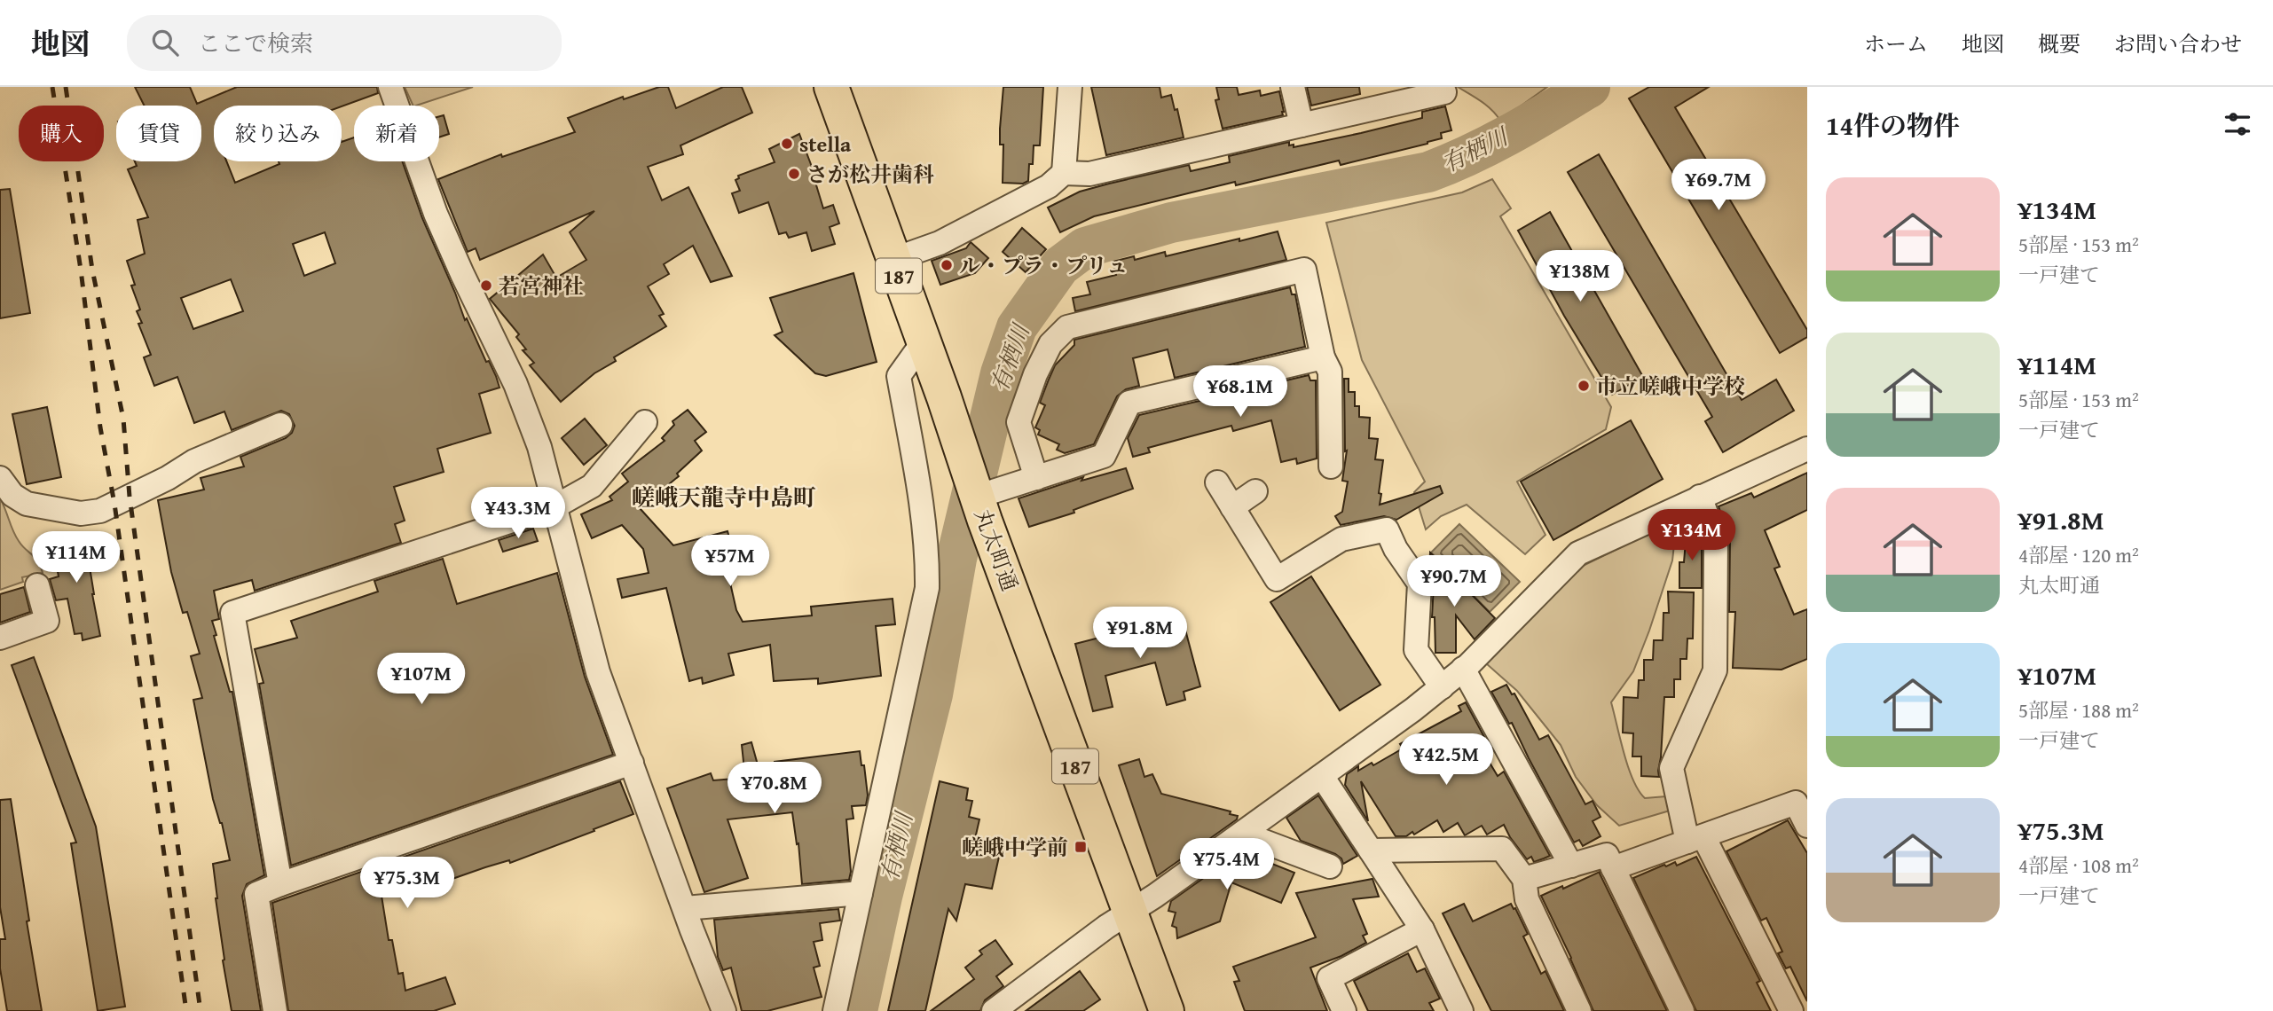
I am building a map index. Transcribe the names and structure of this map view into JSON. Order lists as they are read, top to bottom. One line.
{"streets":{"main road":["187","丸太町通"]},"districts":["嵯峨天龍寺中島町"],"water":["有栖川"],"places":{"other":["stella","さが松井歯科","ル・プラ・プリュ","若宮神社","市立嵯峨中学校"],"transit":["嵯峨中学前"]},"page":{"header":"地図","search":"ここで検索","nav":["ホーム","地図","概要","お問い合わせ"],"heading":"14件の物件","chip":["購入","賃貸","絞り込み","新着"],"price":["¥69.7M","¥138M","¥68.1M","¥43.3M","¥134M","¥114M","¥57M","¥90.7M","¥91.8M","¥107M","¥42.5M","¥70.8M","¥75.4M","¥75.3M"],"list":[{"name":"¥134M","note":"5部屋 · 153 m² · 一戸建て"},{"name":"¥114M","note":"5部屋 · 153 m² · 一戸建て"},{"name":"¥91.8M","note":"4部屋 · 120 m² · 丸太町通"},{"name":"¥107M","note":"5部屋 · 188 m² · 一戸建て"},{"name":"¥75.3M","note":"4部屋 · 108 m² · 一戸建て"}]}}
